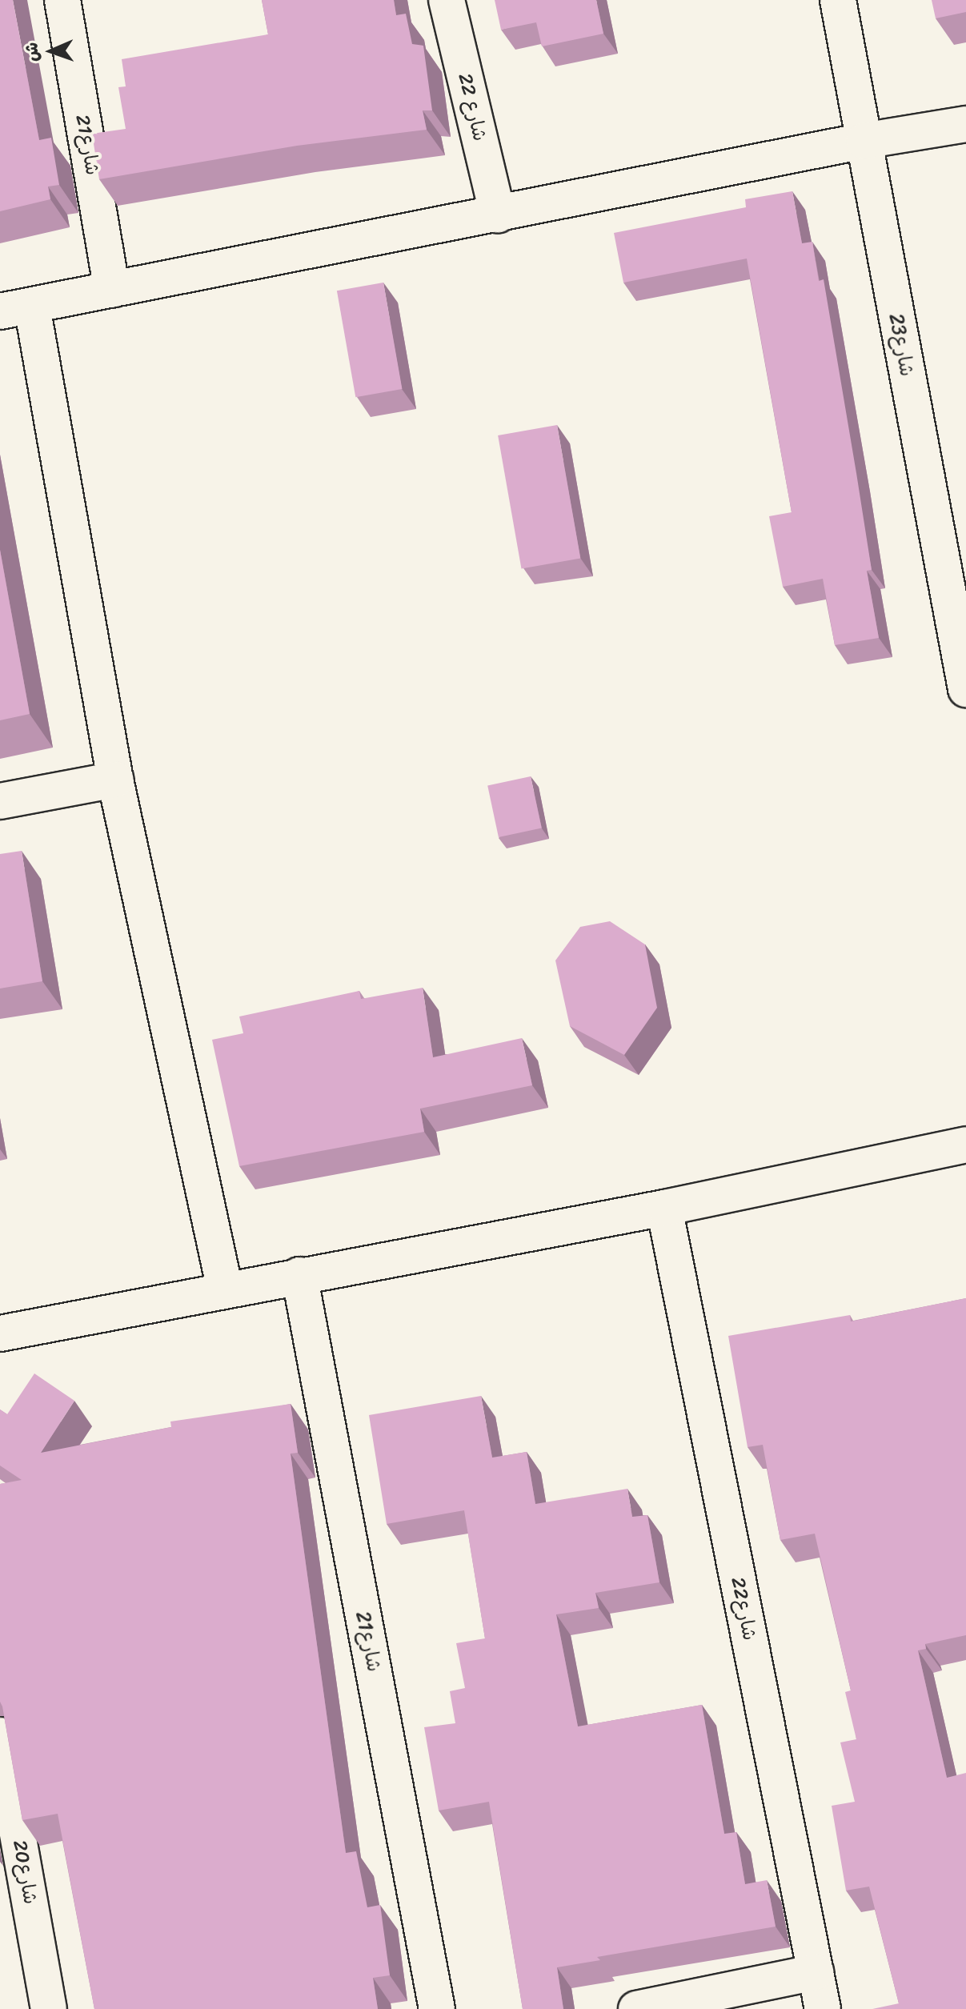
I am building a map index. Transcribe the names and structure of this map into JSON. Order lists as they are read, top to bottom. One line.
{"streets":{"street":["شارع 22","شارع21","شارع23","شارع22","شارع20"]},"north":"left"}
